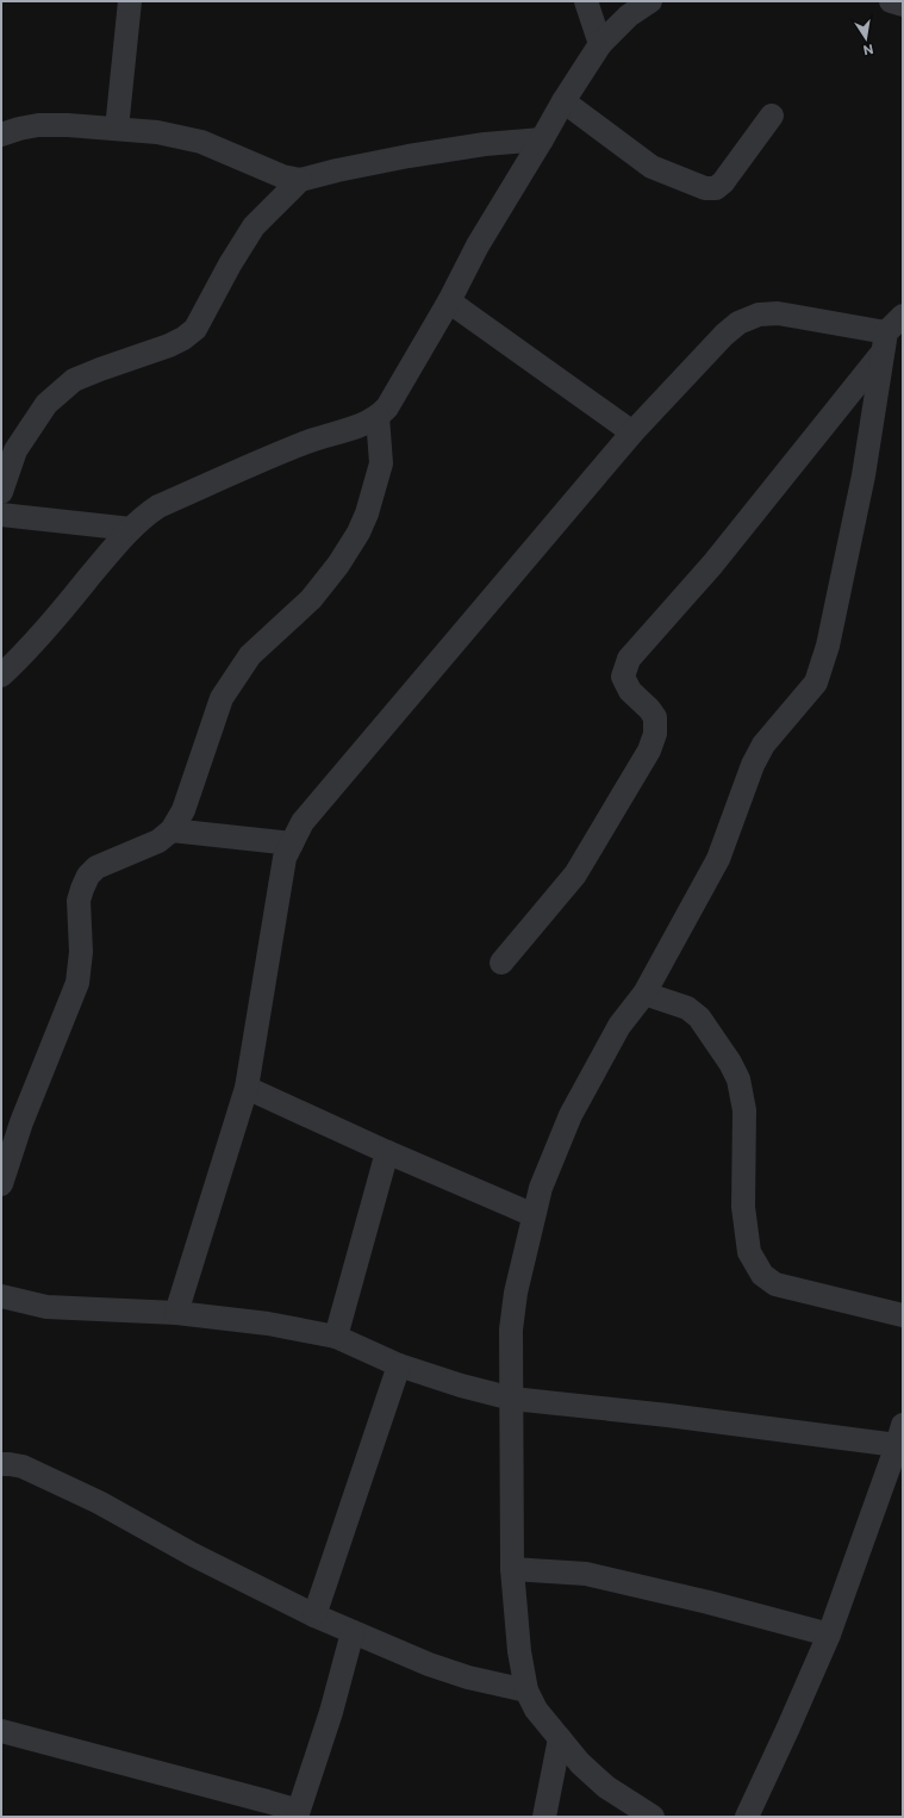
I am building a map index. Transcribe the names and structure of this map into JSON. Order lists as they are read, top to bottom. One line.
{"north":"bottom"}
